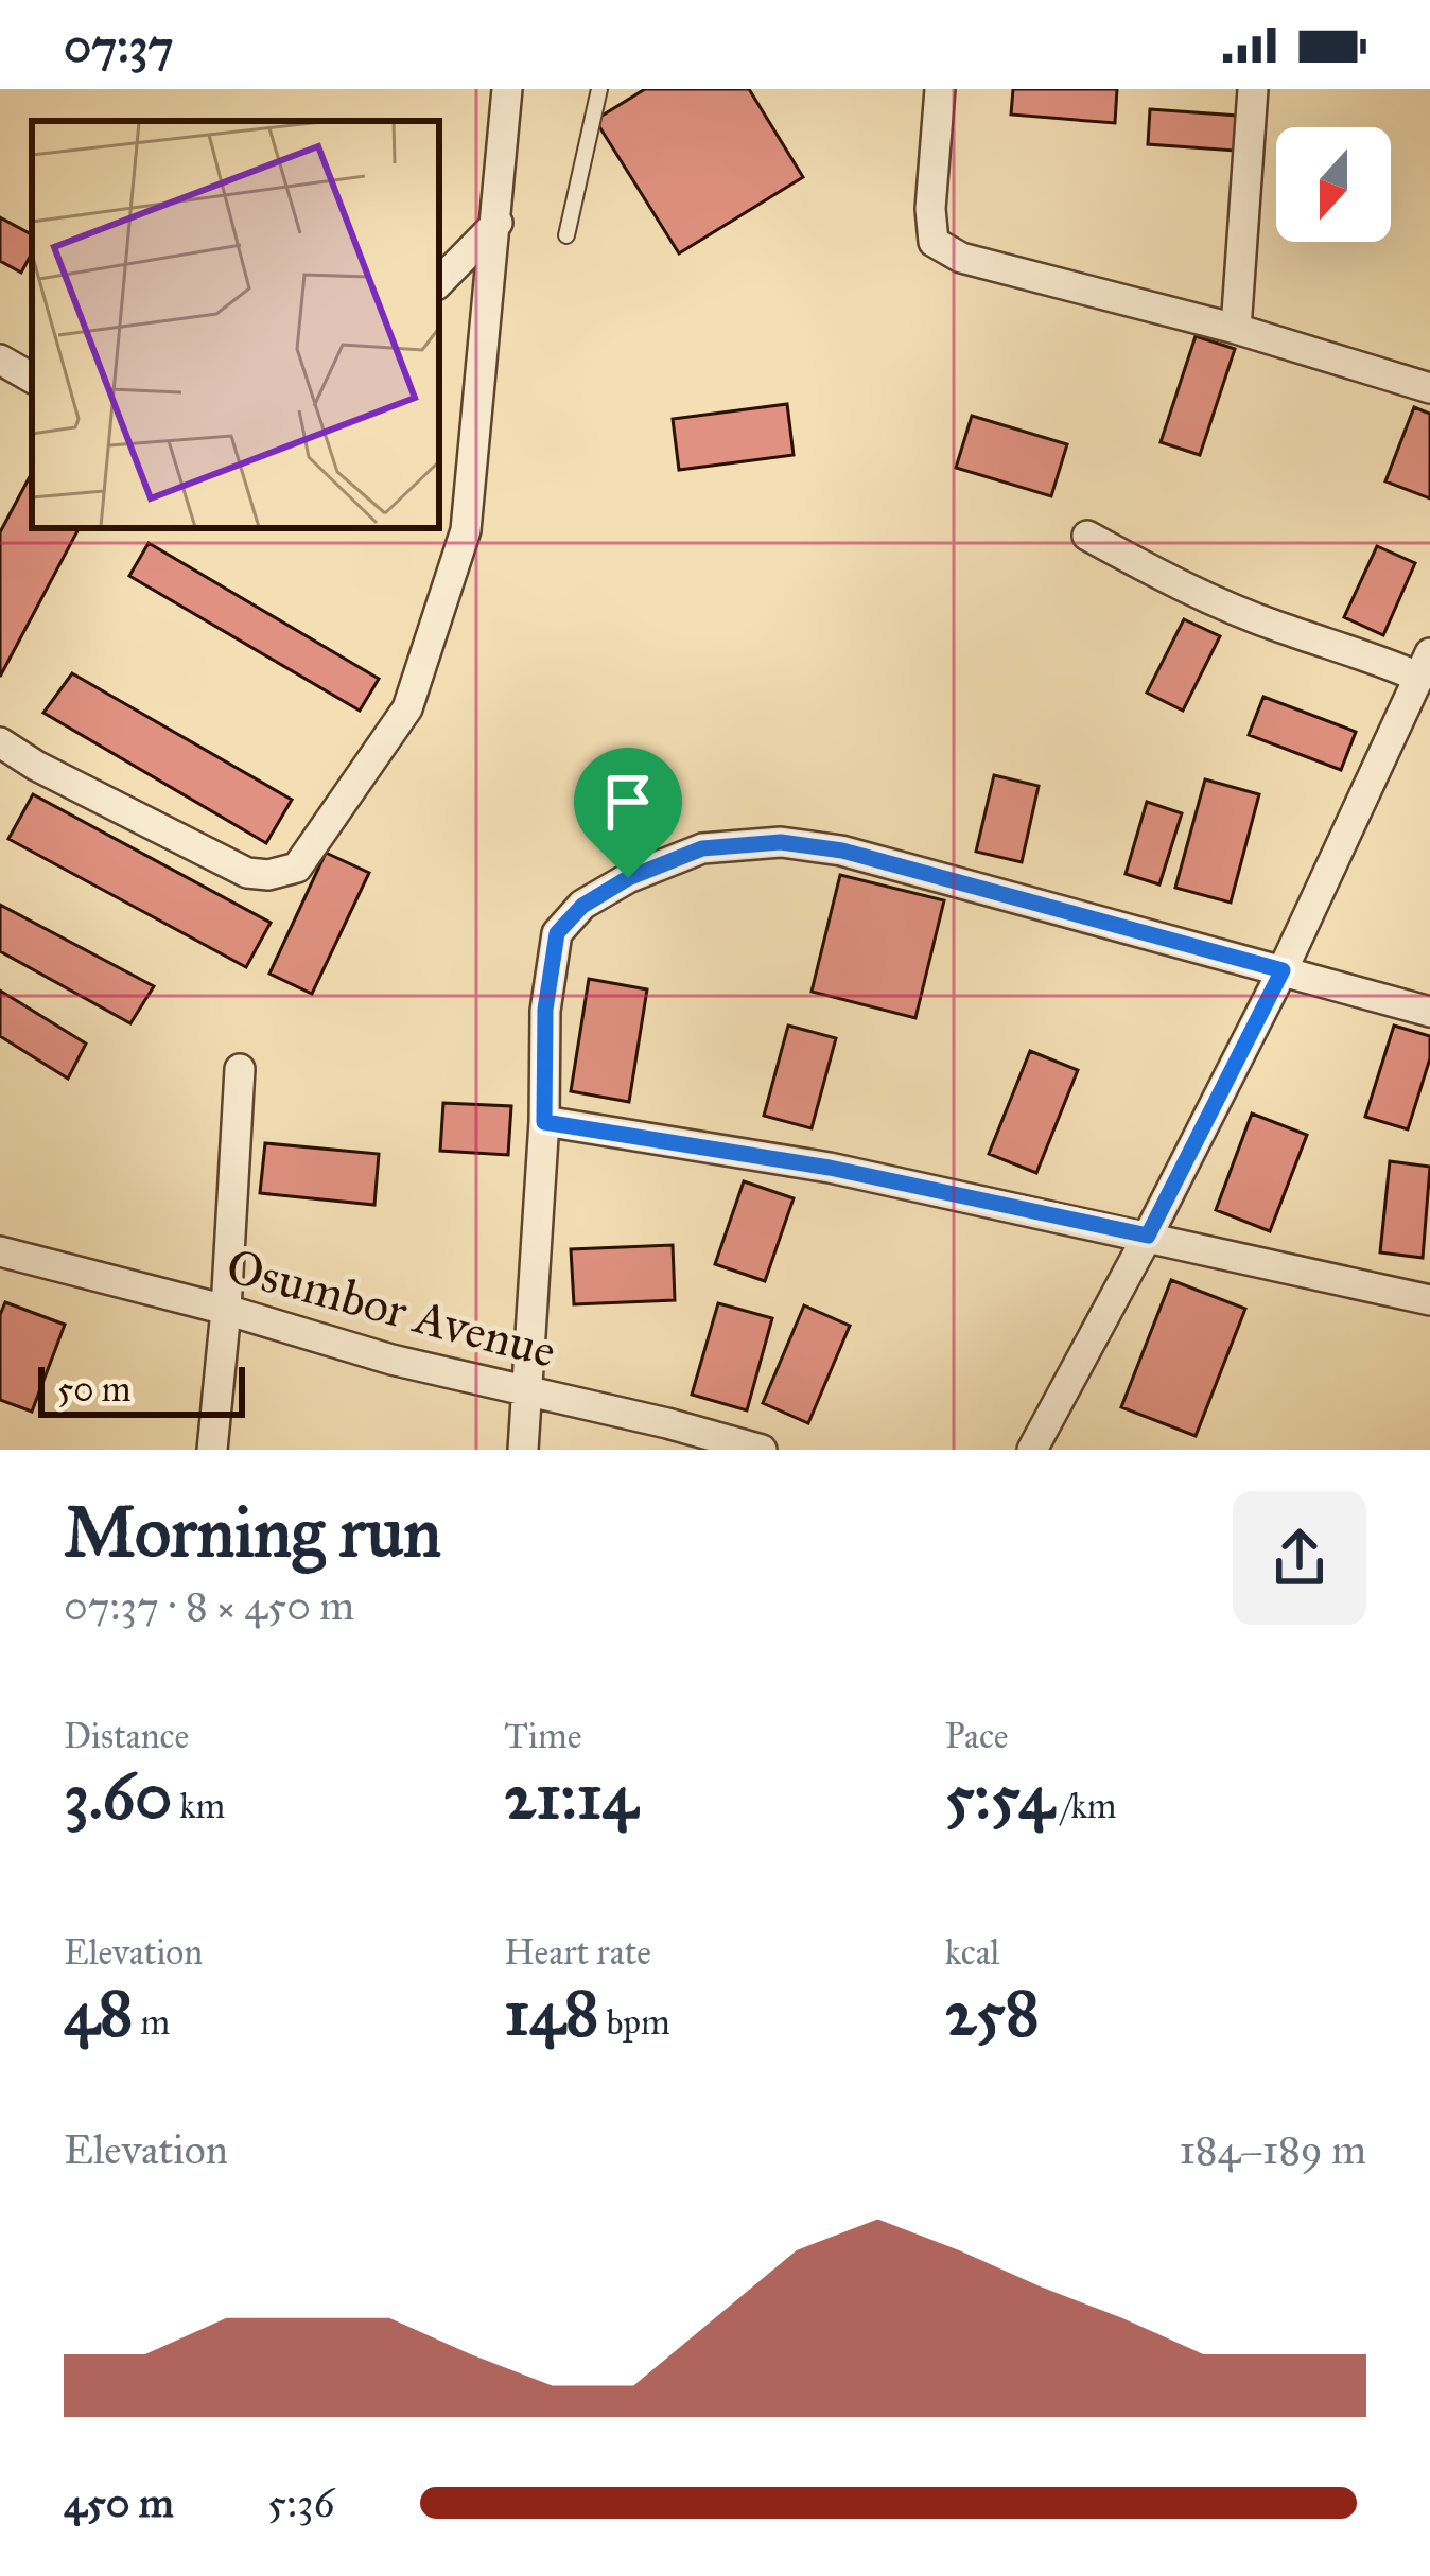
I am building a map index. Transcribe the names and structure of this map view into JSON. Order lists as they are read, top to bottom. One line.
{"streets":{"street":["Osumbor Avenue"]},"scale_bar":"50 m","north":"bottom","page":{"status":"07:37","scale":"50 m","heading":["Morning run","07:37 · 8 × 450 m"],"stats":[["Distance","3.60 km"],["Time","21:14"],["Pace","5:54 /km"],["Elevation","48 m"],["Heart rate","148 bpm"],["kcal","258"]],"chart":["Elevation","184–189 m"],"list":[{"name":"450 m","note":"5:36"}]}}
